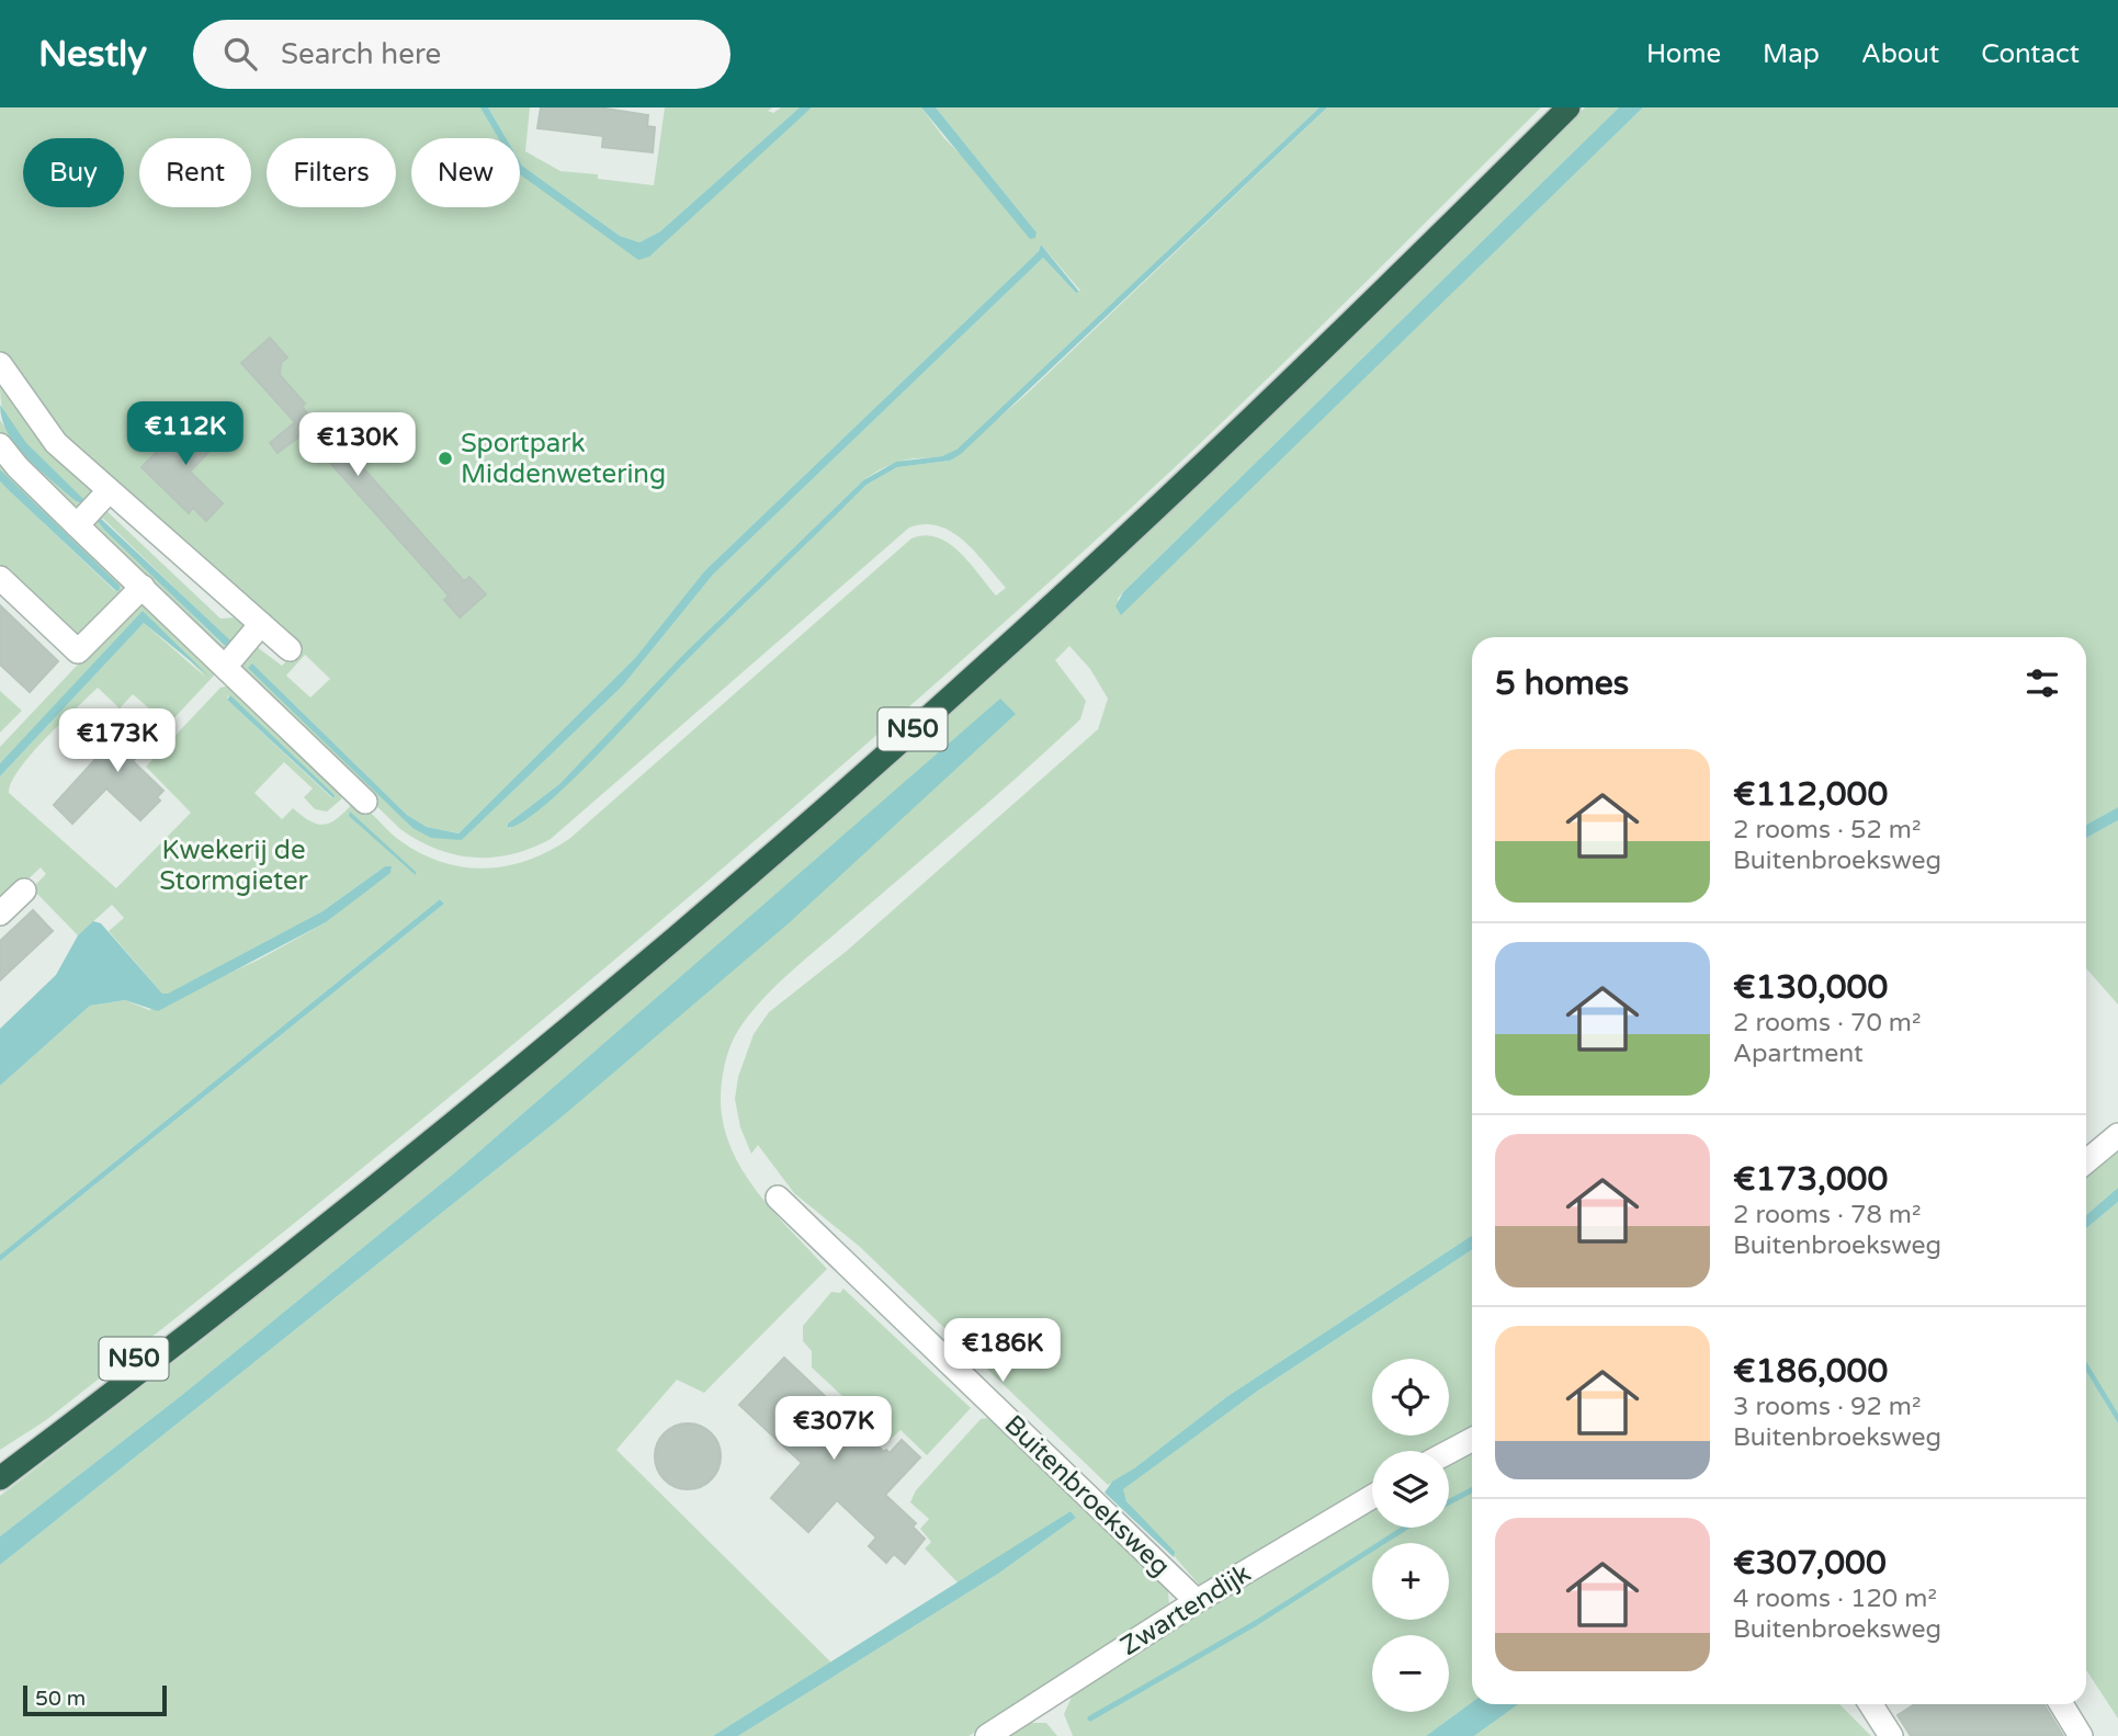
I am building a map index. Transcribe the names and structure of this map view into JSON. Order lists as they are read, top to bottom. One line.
{"streets":{"highway":["N50"],"street":["Buitenbroeksweg","Zwartendijk"]},"crossings":[["Buitenbroeksweg","Zwartendijk"]],"parks":["Kwekerij de Stormgieter"],"places":["Sportpark Middenwetering"],"scale_bar":"50 m","page":{"header":"Nestly","search":"Search here","nav":["Home","Map","About","Contact"],"chip":["Buy","Rent","Filters","New"],"price":["€112K","€130K","€173K","€186K","€307K"],"heading":"5 homes","list":[{"name":"€112,000","note":"2 rooms · 52 m² · Buitenbroeksweg"},{"name":"€130,000","note":"2 rooms · 70 m² · Apartment"},{"name":"€173,000","note":"2 rooms · 78 m² · Buitenbroeksweg"},{"name":"€186,000","note":"3 rooms · 92 m² · Buitenbroeksweg"},{"name":"€307,000","note":"4 rooms · 120 m² · Buitenbroeksweg"}],"map_buttons":["+","−"],"scale":"50 m"}}
